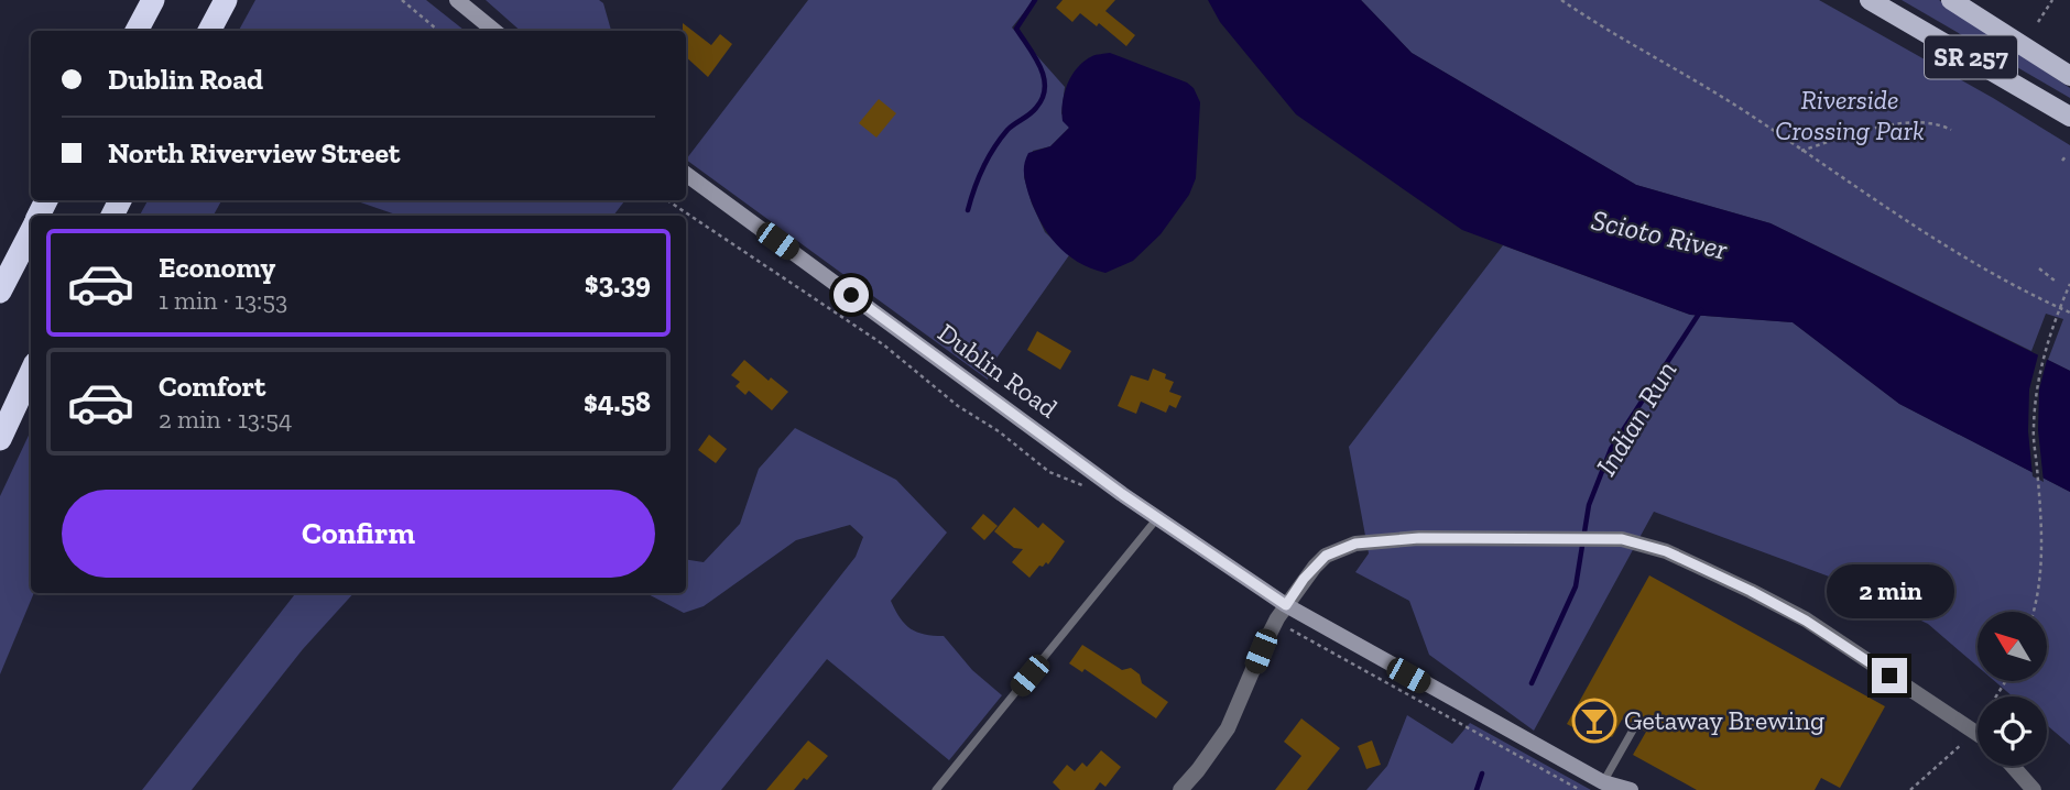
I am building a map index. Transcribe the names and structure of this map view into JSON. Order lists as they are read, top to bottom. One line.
{"streets":{"main road":["SR 257","Dublin Road"]},"water":["Scioto River","Indian Run"],"parks":["Riverside Crossing Park"],"places":{"bar":["Getaway Brewing"]},"north":"top left","page":{"banner":["Dublin Road","North Riverview Street"],"list":[{"name":"Economy","note":"1 min · 13:53","value":"$3.39"},{"name":"Comfort","note":"2 min · 13:54","value":"$4.58"}],"buttons":"Confirm","bubble":"2 min"}}
